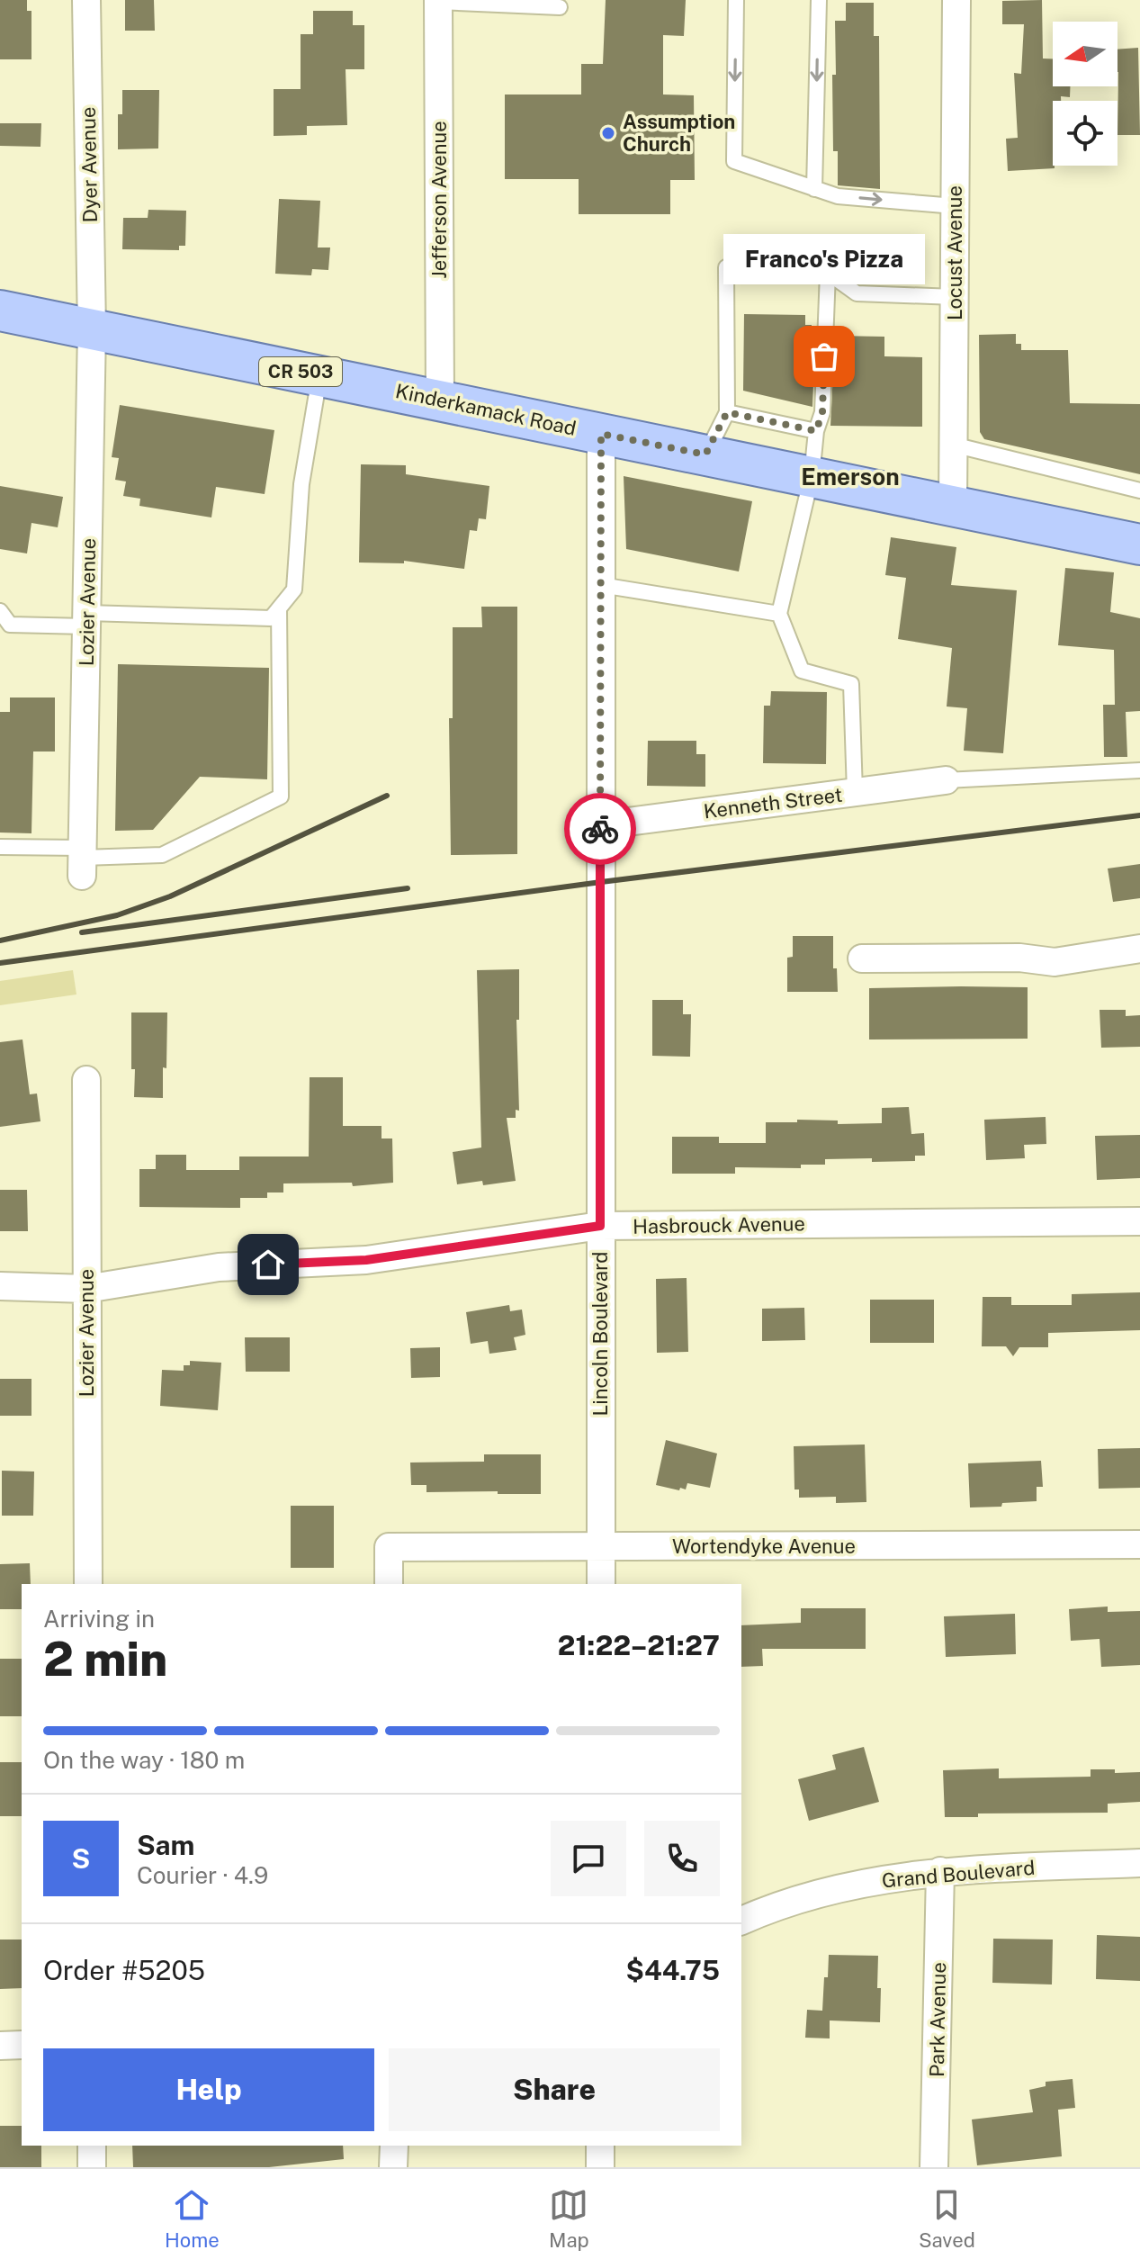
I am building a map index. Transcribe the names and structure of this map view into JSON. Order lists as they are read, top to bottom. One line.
{"streets":{"main road":["CR 503","Kinderkamack Road"],"street":["Dyer Avenue","Jefferson Avenue","Locust Avenue","Lozier Avenue","Kenneth Street","Hasbrouck Avenue","Lincoln Boulevard","Wortendyke Avenue","Grand Boulevard","Park Avenue"]},"crossings":[["Dyer Avenue","Kinderkamack Road"],["Dyer Avenue","Lozier Avenue"],["Jefferson Avenue","Kinderkamack Road"],["Locust Avenue","Kinderkamack Road"],["Kinderkamack Road","Lozier Avenue"],["Kinderkamack Road","Lincoln Boulevard"],["Lozier Avenue","Hasbrouck Avenue"],["Kenneth Street","Lincoln Boulevard"],["Hasbrouck Avenue","Lincoln Boulevard"],["Lincoln Boulevard","Wortendyke Avenue"],["Grand Boulevard","Park Avenue"]],"districts":["Emerson"],"places":["Assumption Church","Franco's Pizza"],"north":"left","page":{"bubble":"Franco's Pizza","heading":["2 min","Arriving in","21:22–21:27"],"panel":["Sam","Courier · 4.9","Order #5205","$44.75"],"bar":"On the way · 180 m","round":"S","buttons":["Help","Share"],"tabs":["Home","Map","Saved"]}}
